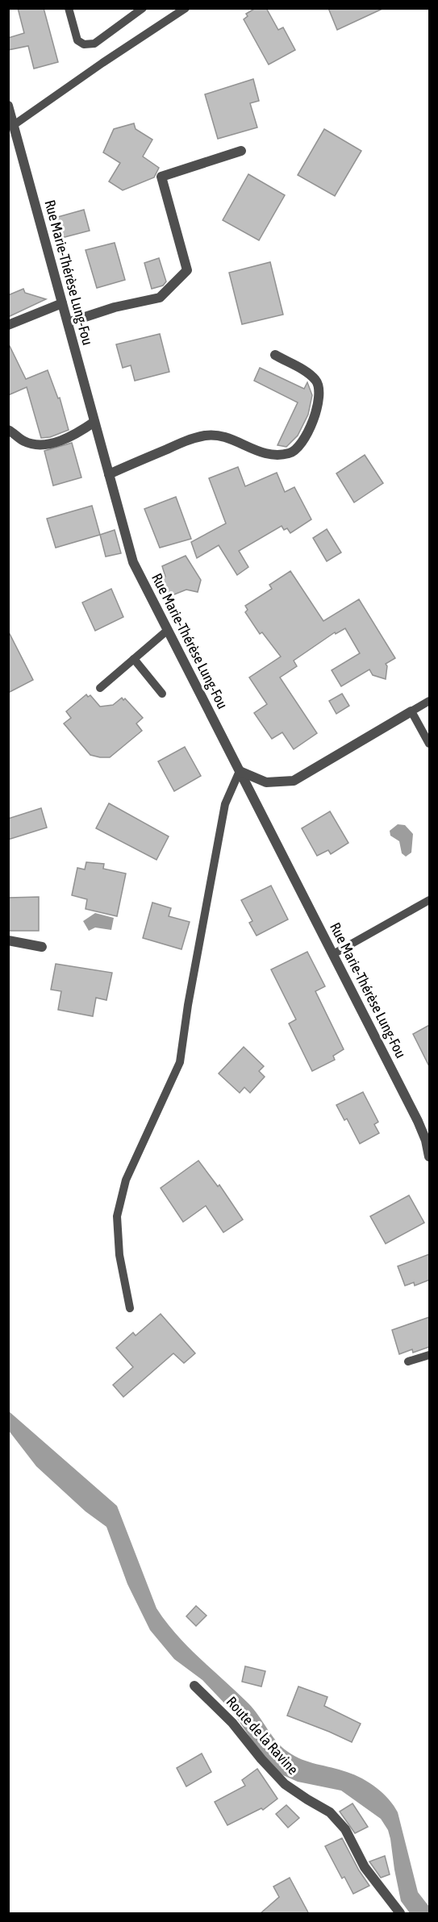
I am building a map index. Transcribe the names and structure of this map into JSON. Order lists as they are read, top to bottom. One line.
{"streets":{"street":["Rue Marie-Thérèse Lung-Fou","Route de la Ravine"]}}
